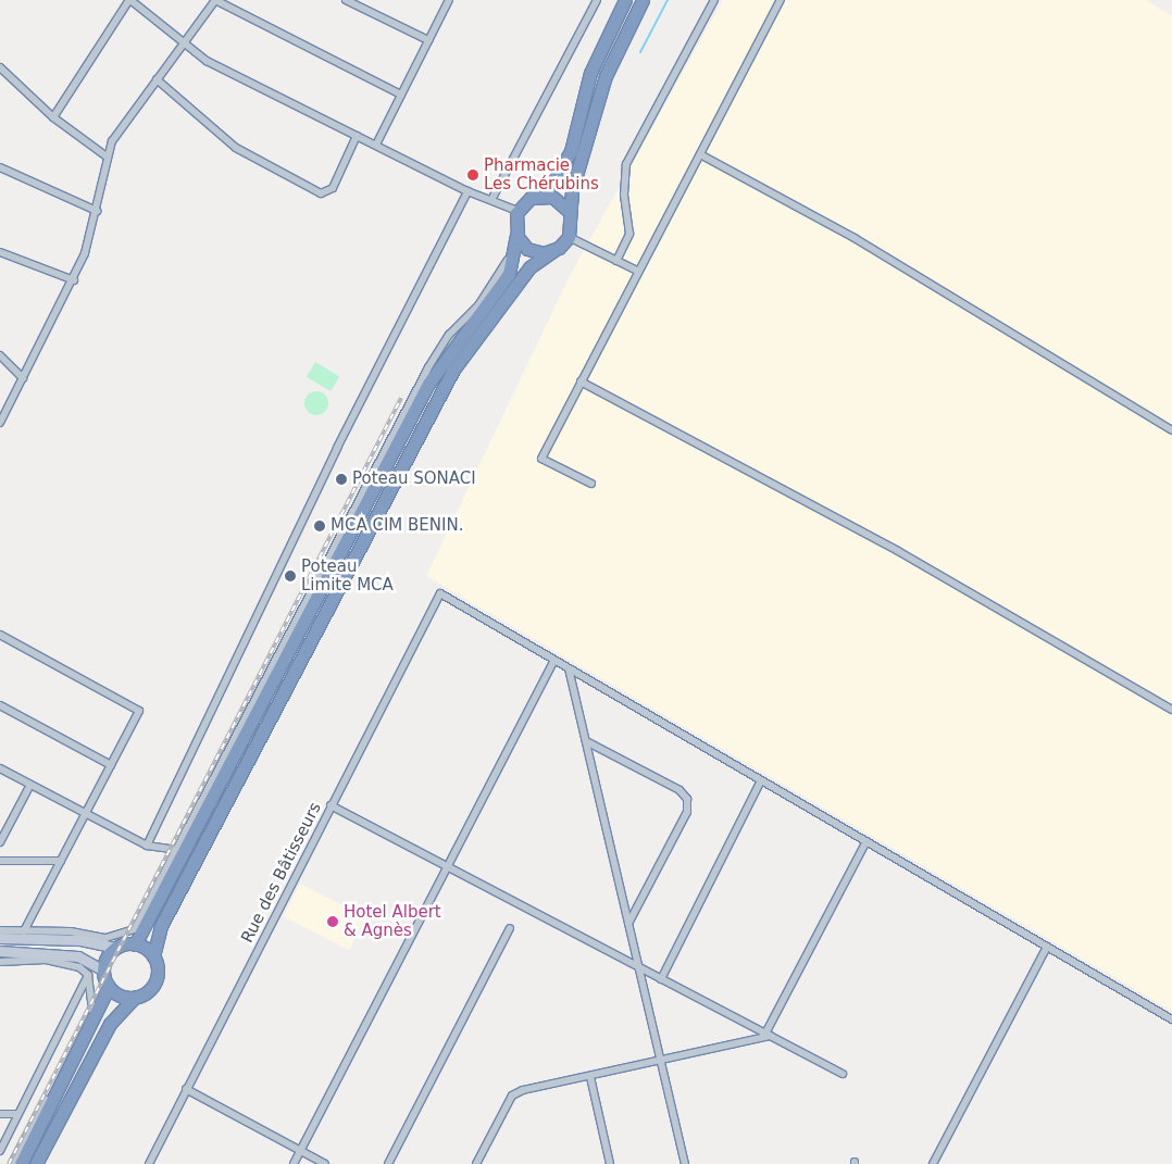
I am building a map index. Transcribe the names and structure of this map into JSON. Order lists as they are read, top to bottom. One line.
{"streets":{"street":["Rue des Bâtisseurs"]},"places":["Pharmacie Les Chérubins","Poteau SONACI","MCA CIM BENIN.","Poteau Limite MCA","Hotel Albert & Agnès"]}
